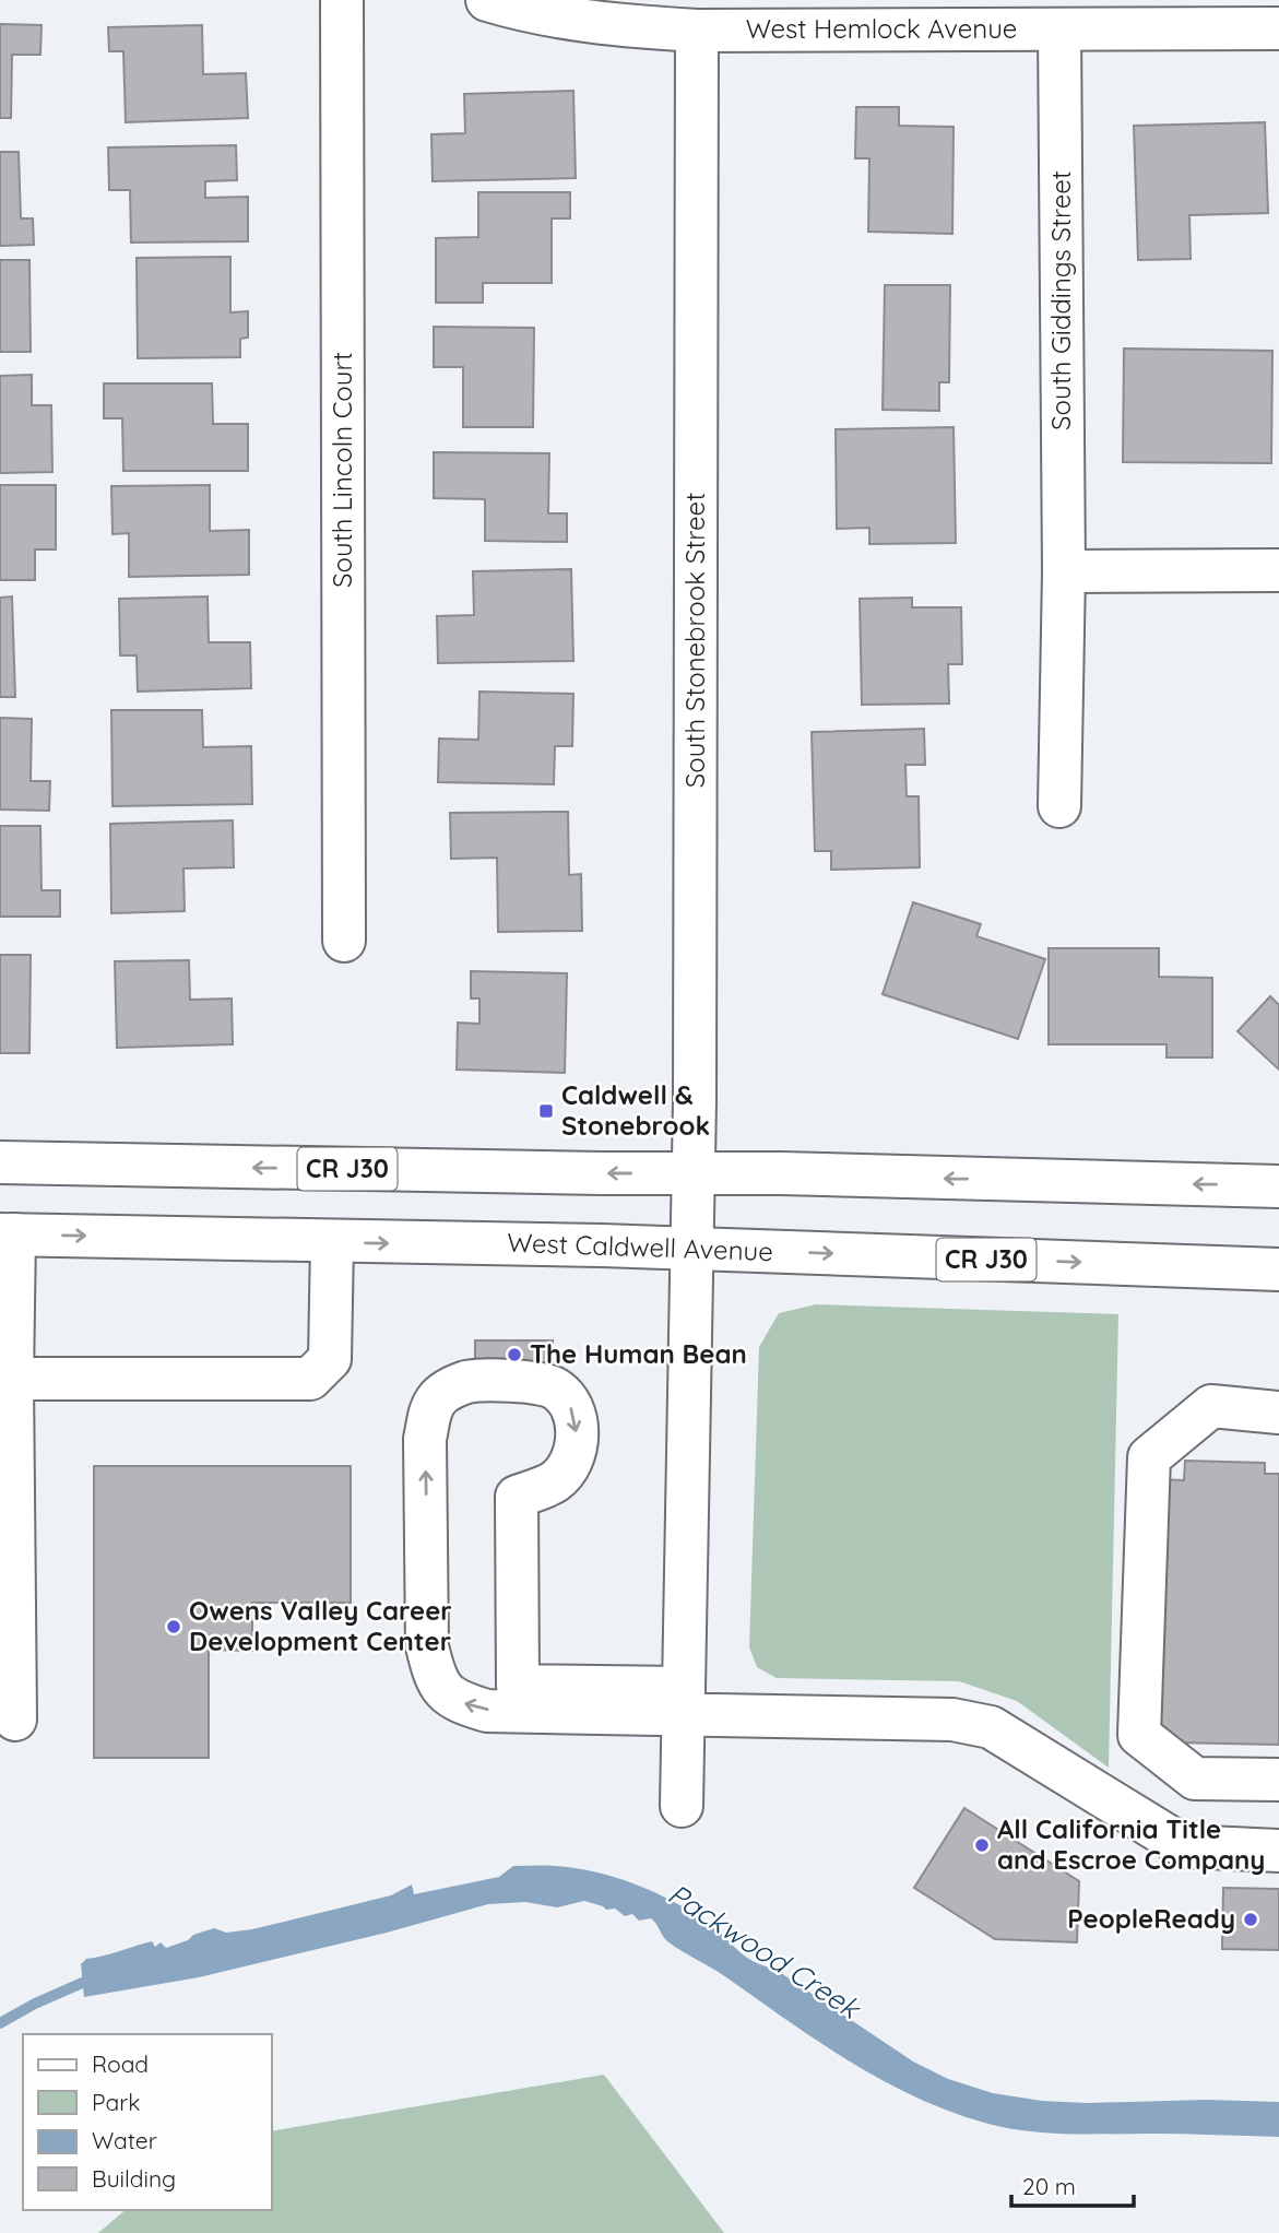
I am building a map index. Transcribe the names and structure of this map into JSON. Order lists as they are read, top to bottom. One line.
{"streets":{"street":["West Hemlock Avenue","South Giddings Street","South Lincoln Court","South Stonebrook Street","CR J30","West Caldwell Avenue"]},"crossings":[["West Hemlock Avenue","South Giddings Street"],["West Hemlock Avenue","South Stonebrook Street"],["South Stonebrook Street","CR J30"],["South Stonebrook Street","West Caldwell Avenue"]],"water":["Packwood Creek"],"places":{"transit":["Caldwell & Stonebrook"],"other":["The Human Bean","Owens Valley Career Development Center","All California Title and Escroe Company","PeopleReady"]},"legend":["Road","Park","Water","Building"],"scale_bar":"20 m"}
